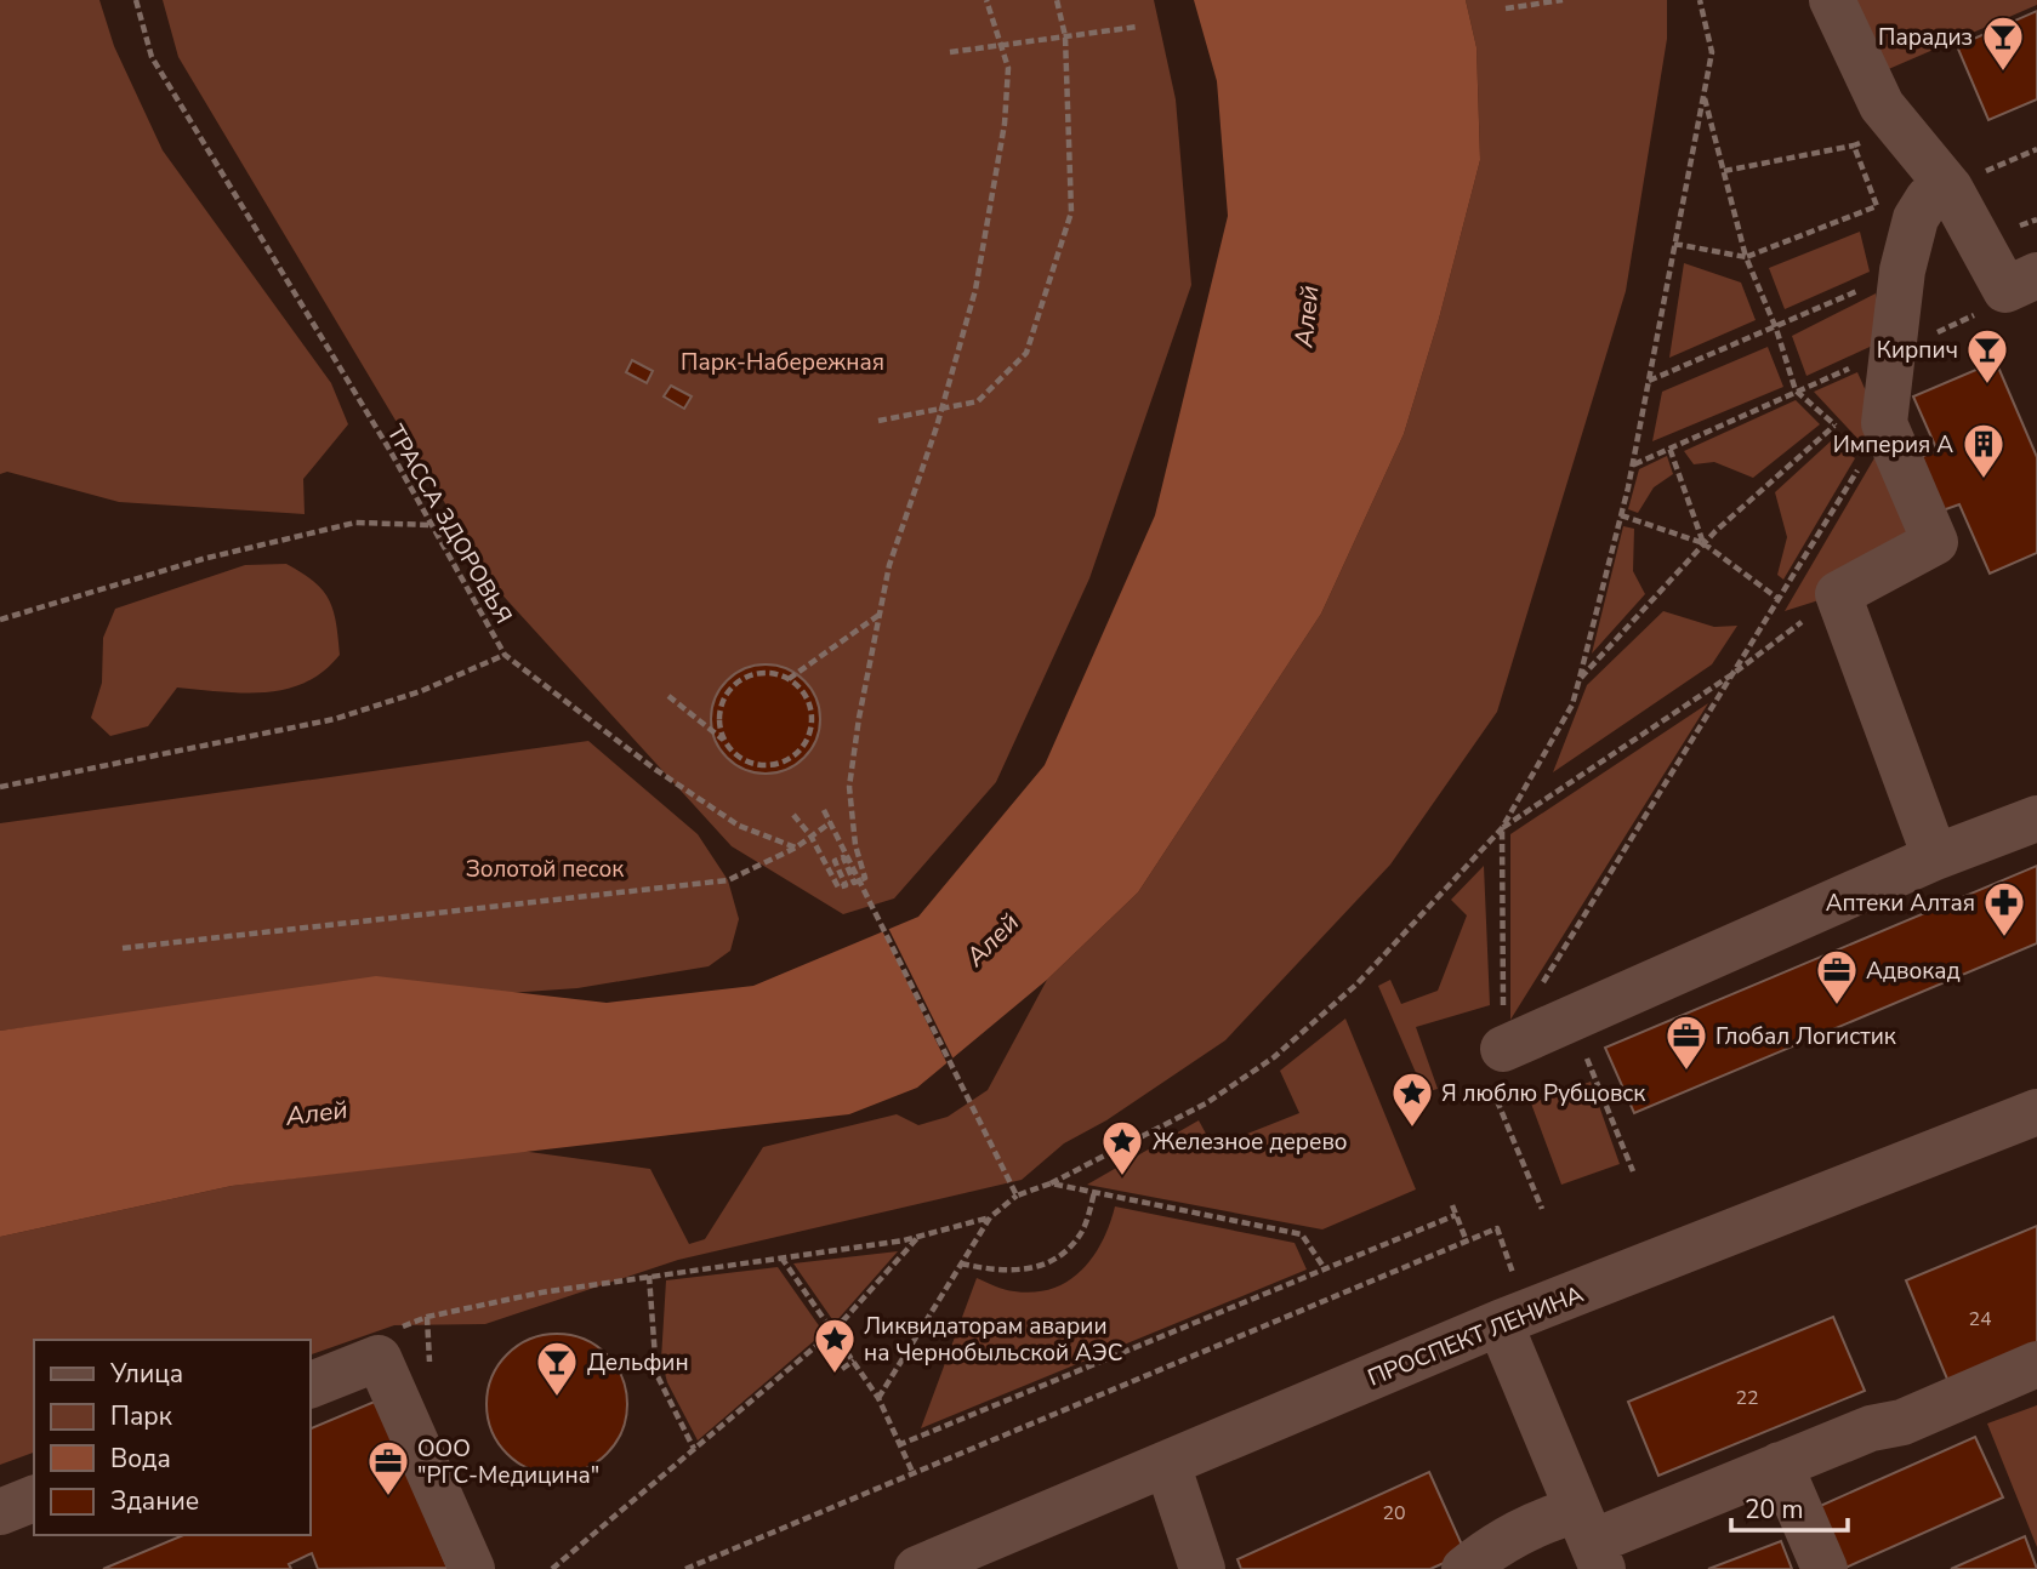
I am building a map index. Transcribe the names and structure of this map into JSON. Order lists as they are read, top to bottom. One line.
{"streets":{"street":["ПРОСПЕКТ ЛЕНИНА"],"path":["ТРАССА ЗДОРОВЬЯ"]},"water":["Алей"],"parks":["Парк-Набережная","Золотой песок"],"places":{"bar":["Парадиз","Кирпич","Дельфин"],"building":["Империя А"],"pharmacy":["Аптеки Алтая"],"office":["Адвокад","Глобал Логистик","ООО \"РГС-Медицина\""],"place":["Я люблю Рубцовск","Железное дерево","Ликвидаторам аварии на Чернобыльской АЭС"]},"house_numbers":["24","22","20"],"legend":["Улица","Парк","Вода","Здание"],"scale_bar":"20 m"}
